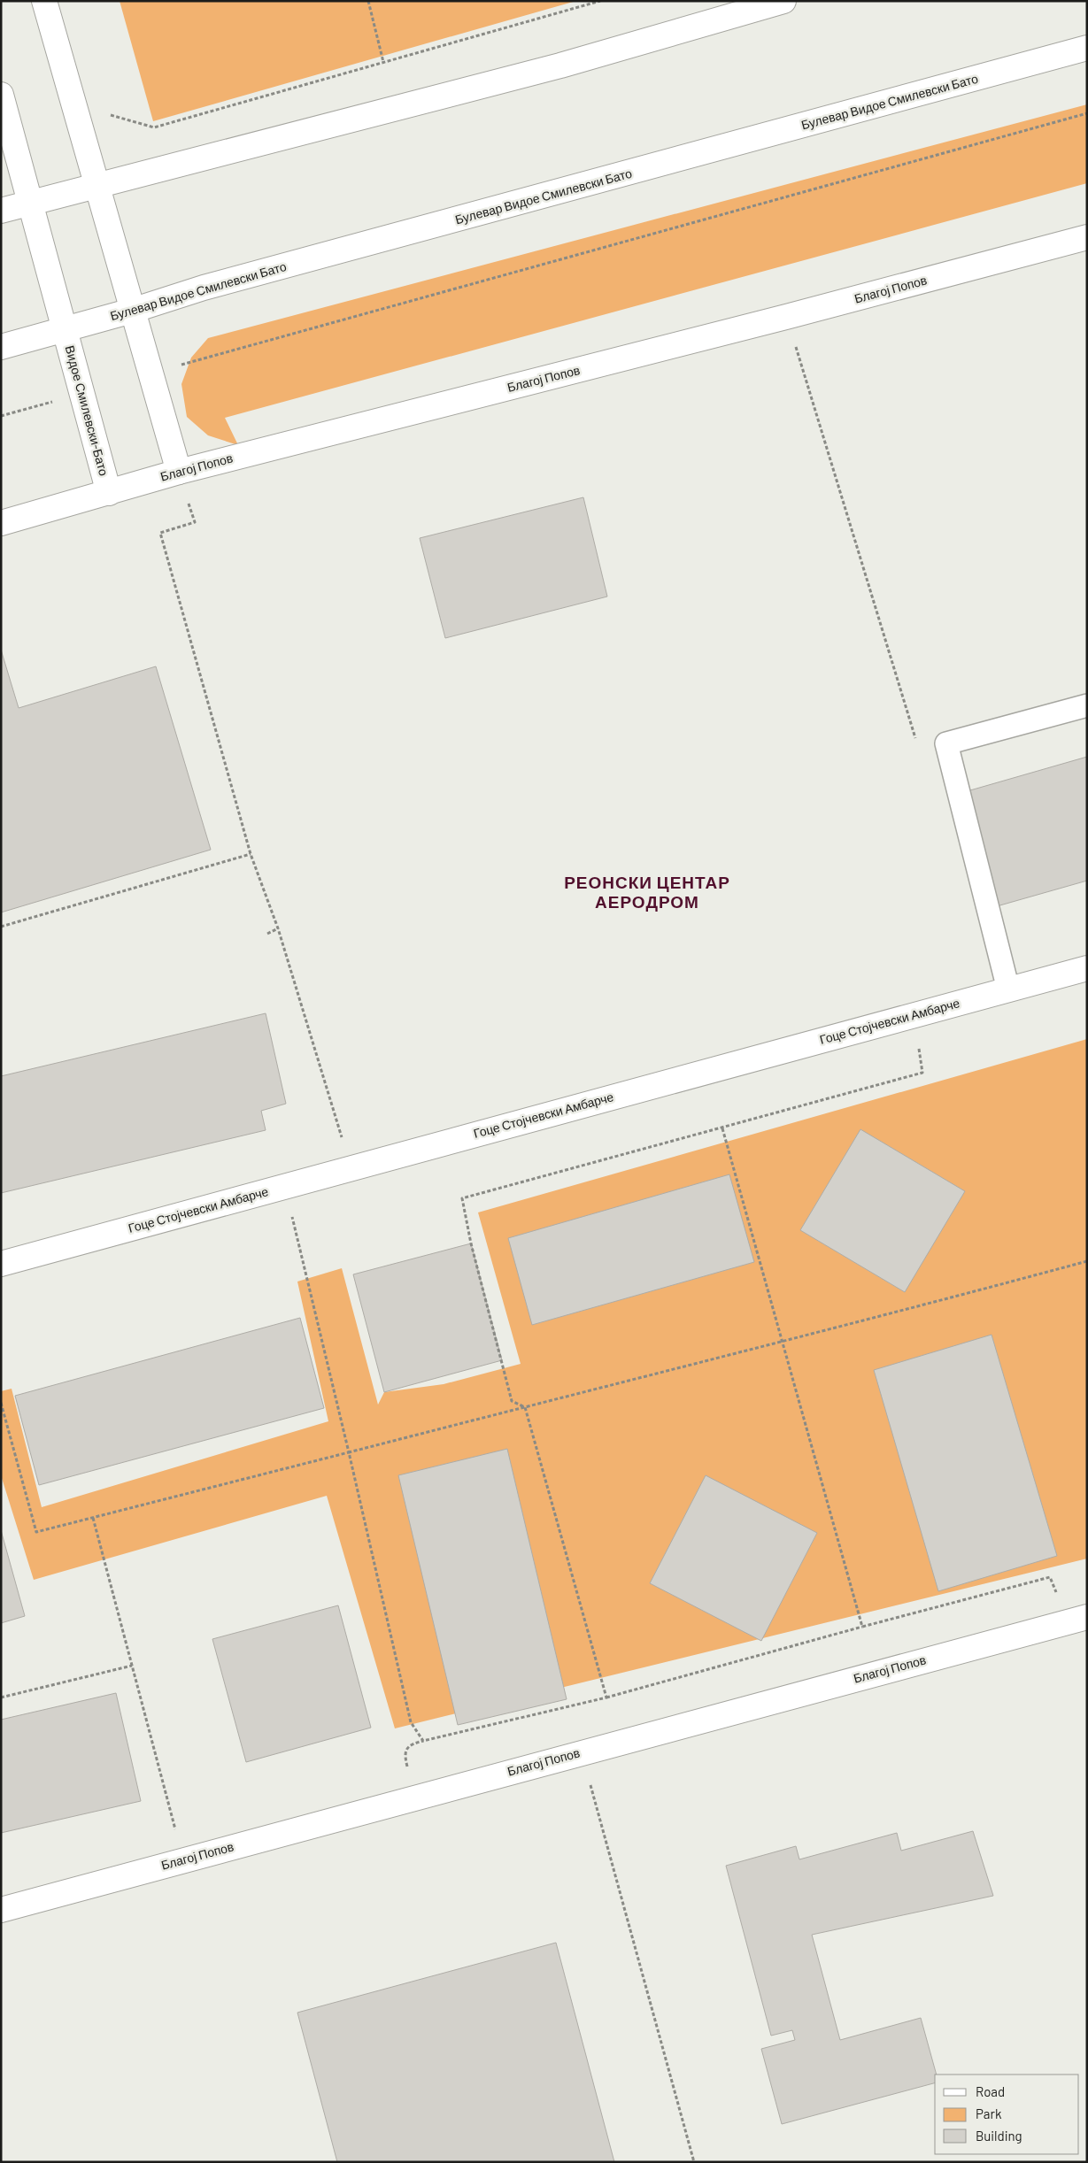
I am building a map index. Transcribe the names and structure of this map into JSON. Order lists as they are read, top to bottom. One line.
{"streets":{"street":["Булевар Видое Смилевски Бато","Благој Попов","Видое Смилевски-Бато","Гоце Стојчевски Амбарче"]},"crossings":[["Булевар Видое Смилевски Бато","Видое Смилевски-Бато"],["Благој Попов","Видое Смилевски-Бато"]],"districts":["РЕОНСКИ ЦЕНТАР АЕРОДРОМ"],"legend":["Road","Park","Building"]}
